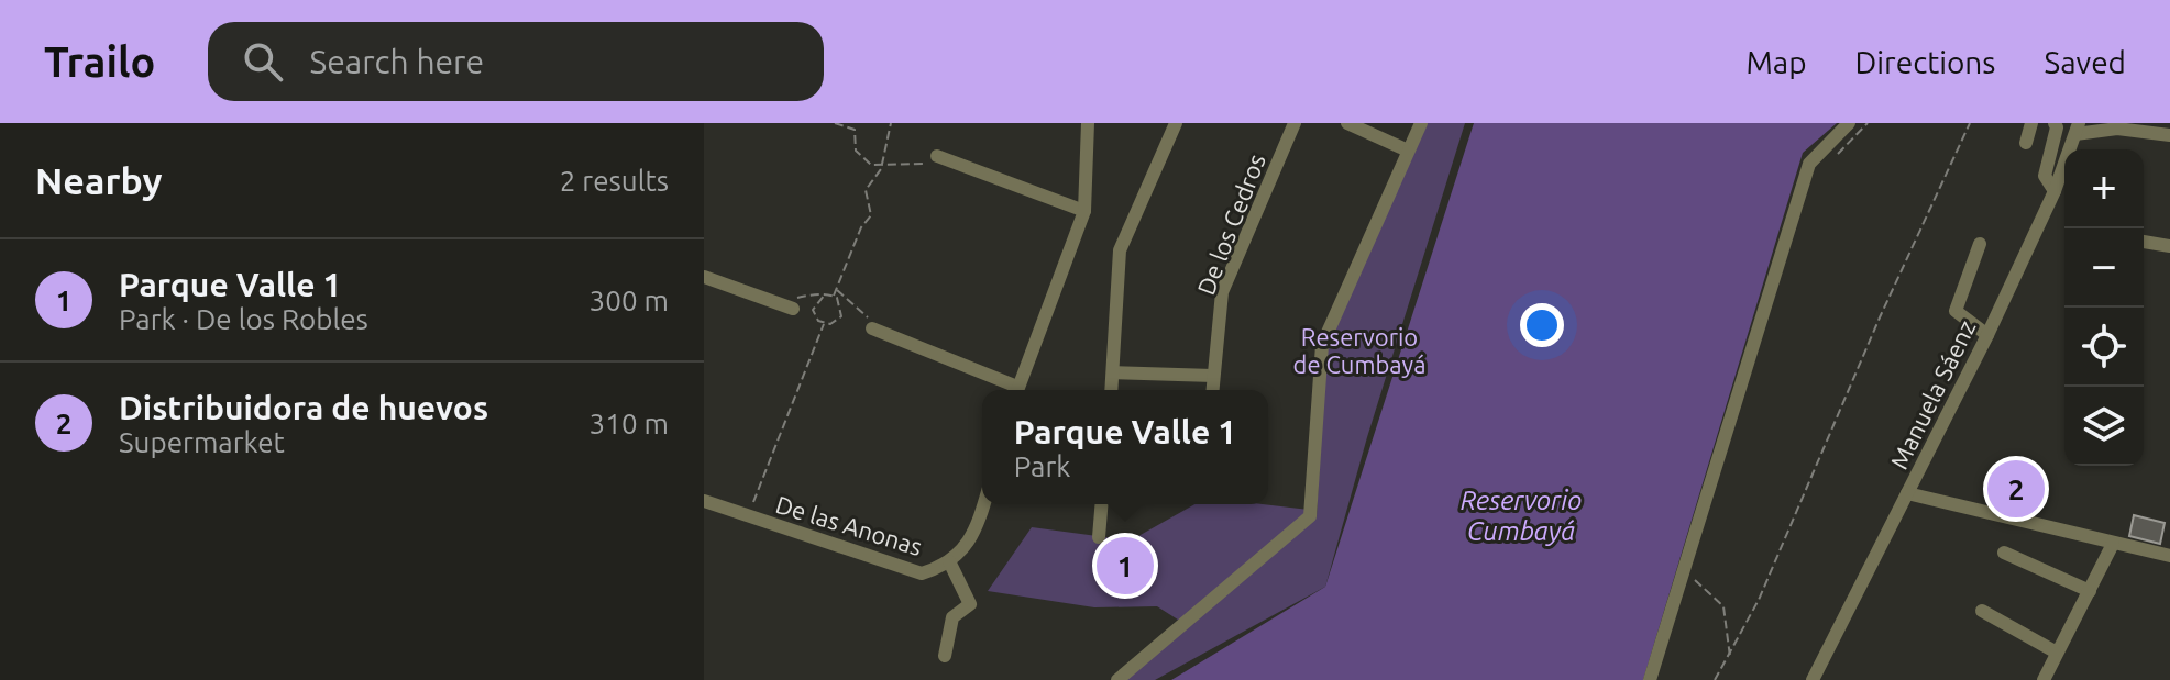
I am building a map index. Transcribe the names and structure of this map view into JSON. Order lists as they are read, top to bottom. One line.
{"streets":{"street":["De los Cedros","Manuela Sáenz","De las Anonas"]},"water":["Reservorio Cumbayá"],"parks":["Reservorio de Cumbayá"],"page":{"header":"Trailo","search":"Search here","nav":["Map","Directions","Saved"],"heading":["Nearby","2 results"],"map_buttons":["+","−"],"list":[{"mark":"1","name":"Parque Valle 1","note":"Park · De los Robles","value":"300 m"},{"mark":"2","name":"Distribuidora de huevos","note":"Supermarket","value":"310 m"}],"popup":["Parque Valle 1","Park"],"pins":["2","1"]}}
